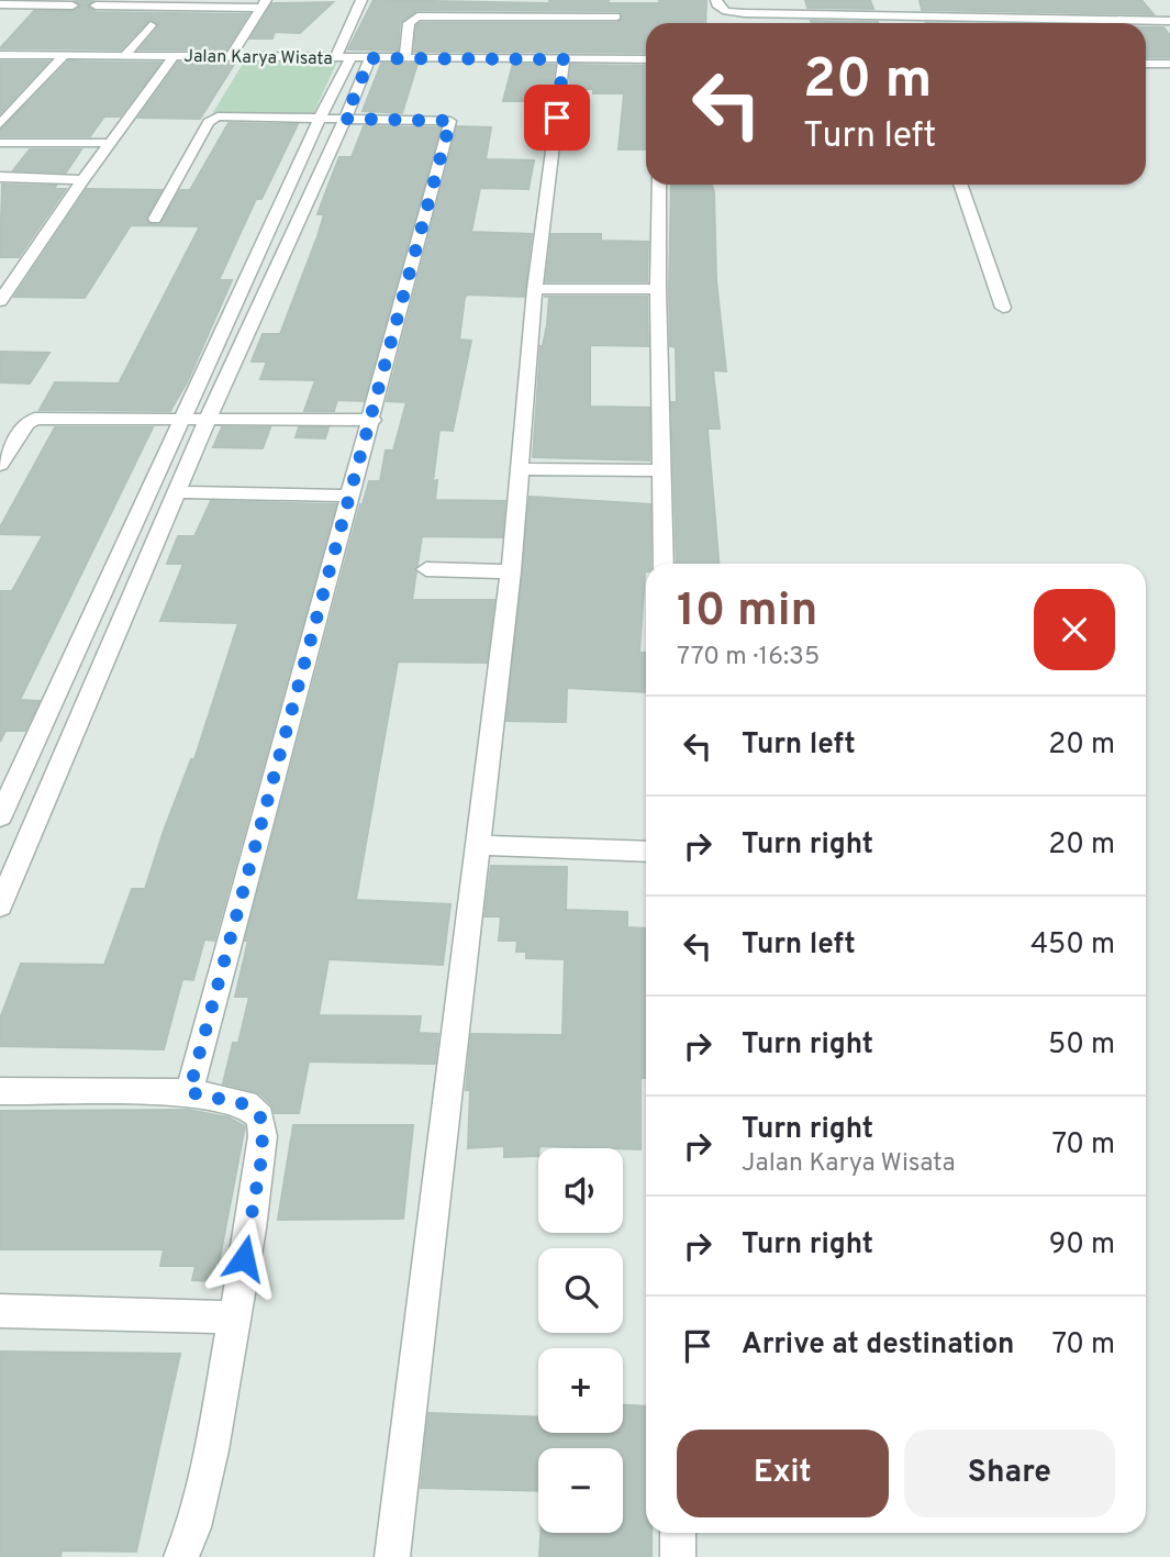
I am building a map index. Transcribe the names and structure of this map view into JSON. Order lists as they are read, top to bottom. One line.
{"streets":{"street":["Jalan Karya Wisata"]},"page":{"turn":["20 m","Turn left"],"heading":["10 min","770 m · 16:35"],"list":[{"name":"Turn left","value":"20 m"},{"name":"Turn right","value":"20 m"},{"name":"Turn left","value":"450 m"},{"name":"Turn right","value":"50 m"},{"name":"Turn right","note":"Jalan Karya Wisata","value":"70 m"},{"name":"Turn right","value":"90 m"},{"name":"Arrive at destination","value":"70 m"}],"map_buttons":["+","−"],"buttons":["Exit","Share"]}}
